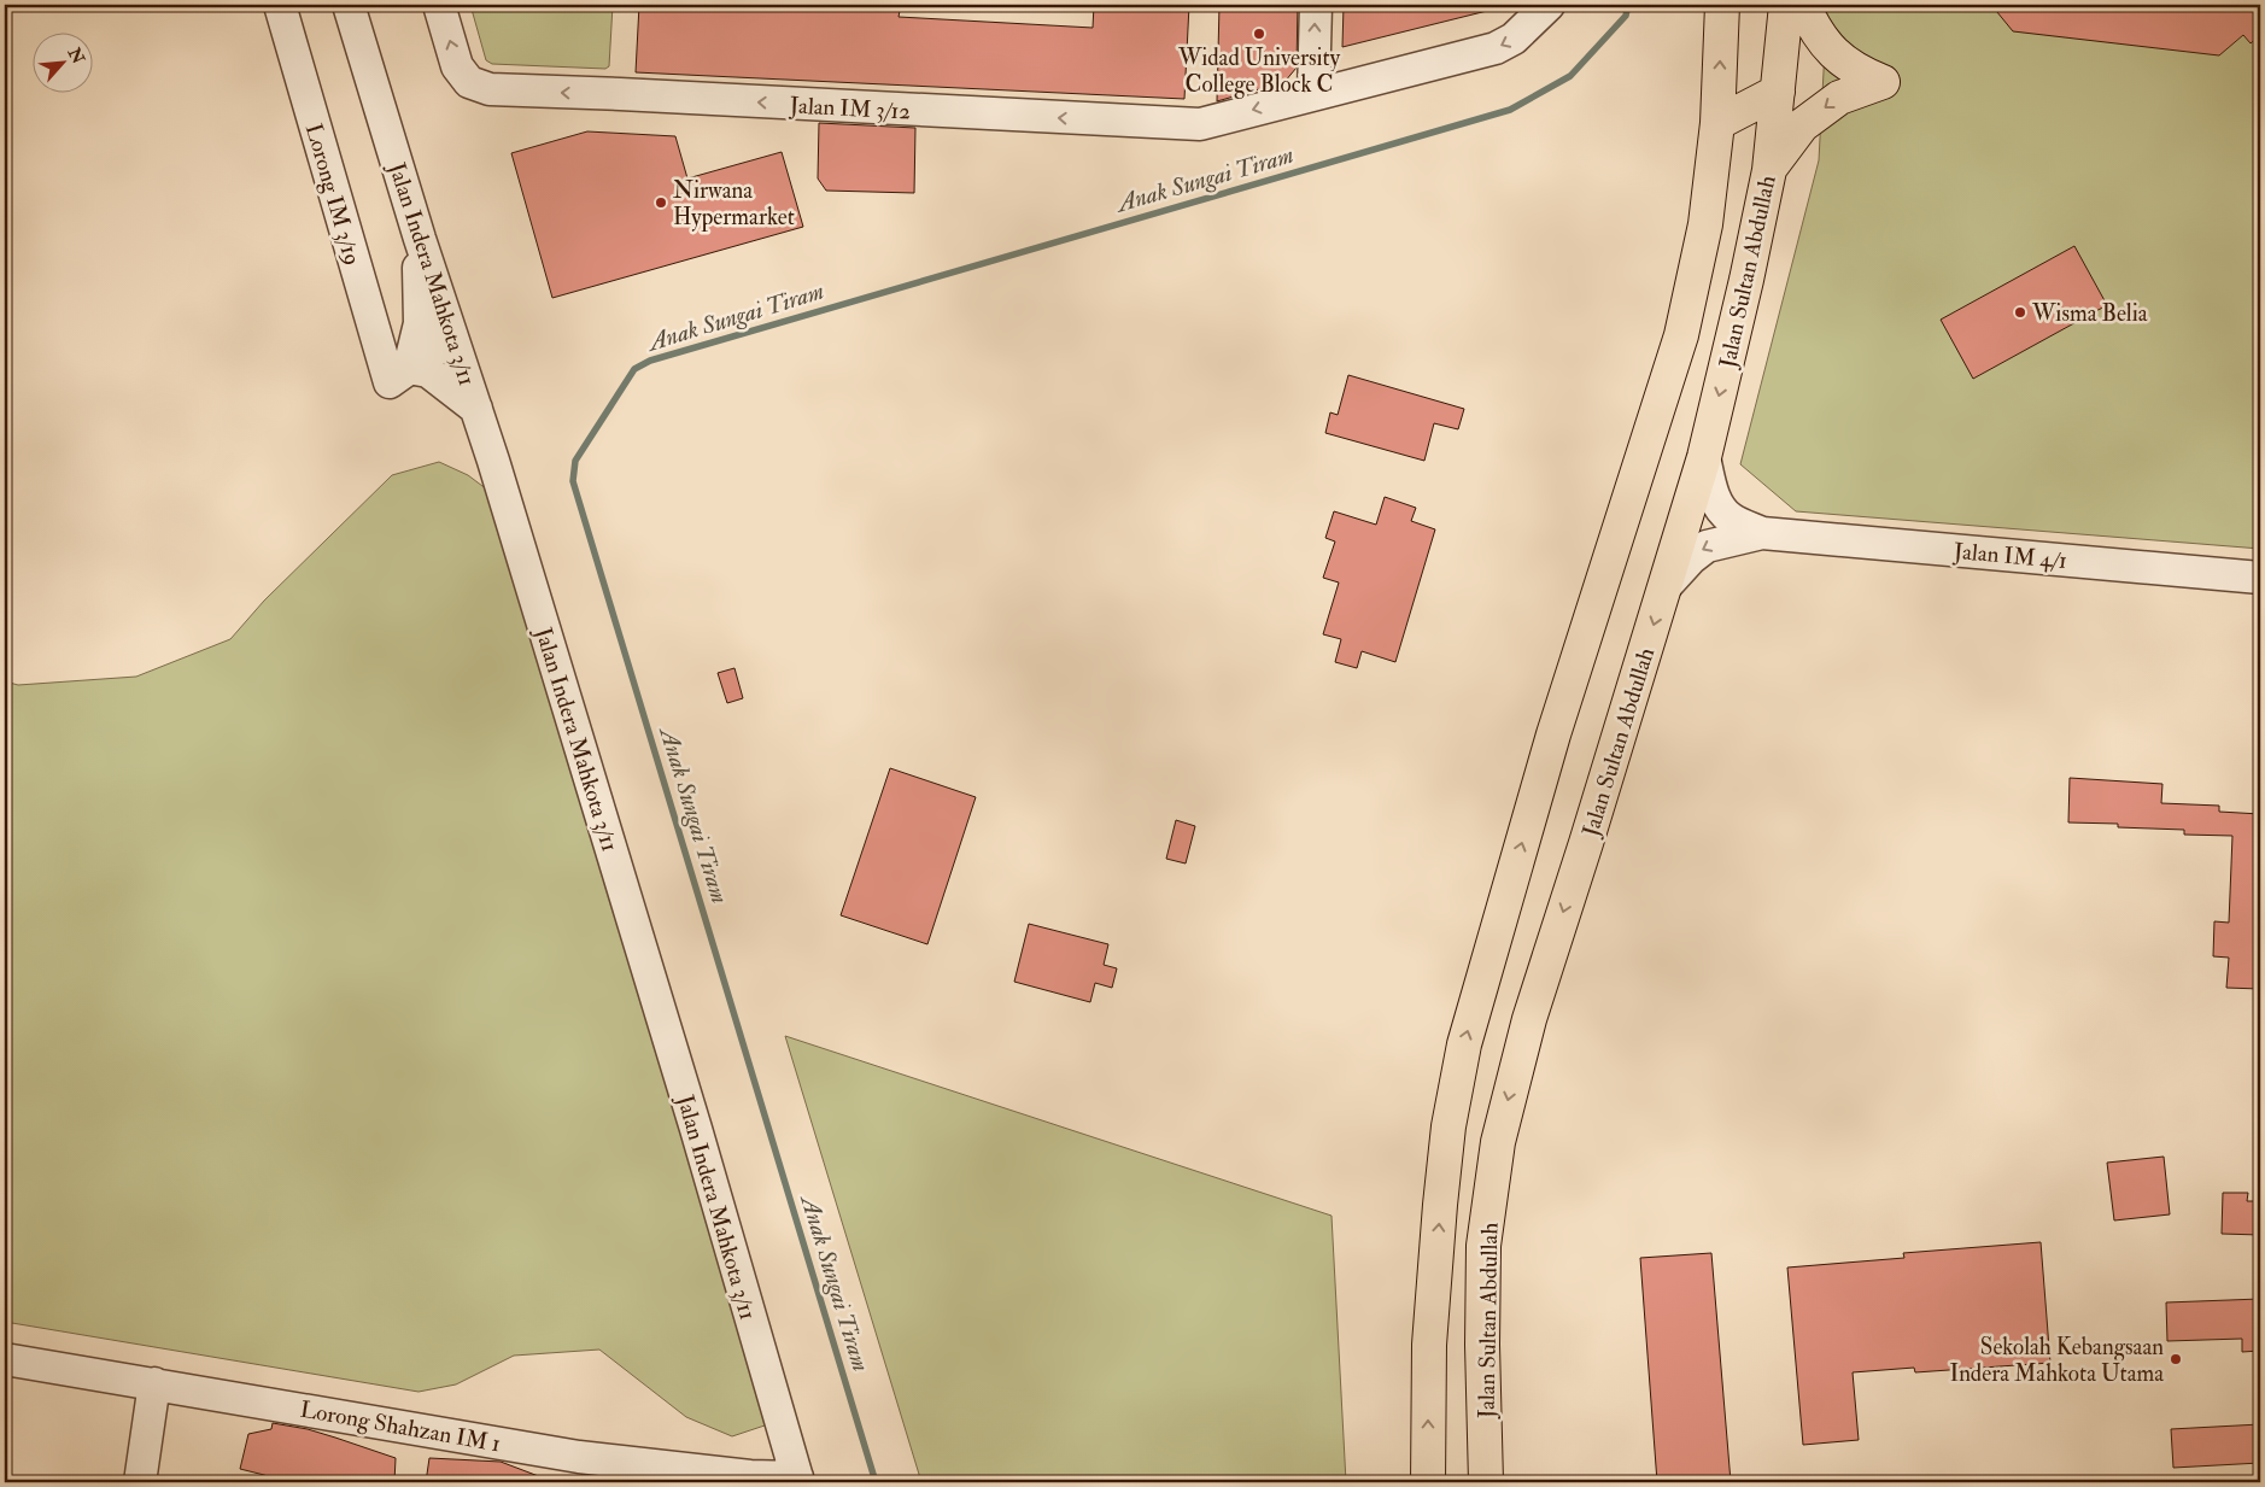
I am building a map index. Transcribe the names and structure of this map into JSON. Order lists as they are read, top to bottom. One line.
{"streets":{"main road":["Jalan Sultan Abdullah"],"street":["Jalan IM 3/12","Lorong IM 3/19","Jalan Indera Mahkota 3/11","Jalan IM 4/1","Lorong Shahzan IM 1"]},"crossings":[["Jalan Sultan Abdullah","Jalan IM 4/1"],["Jalan Indera Mahkota 3/11","Lorong Shahzan IM 1"]],"one_way":["Jalan IM 3/12"],"water":["Anak Sungai Tiram"],"places":["Widad University College Block C","Nirwana Hypermarket","Wisma Belia","Sekolah Kebangsaan Indera Mahkota Utama"],"north":"top right"}
